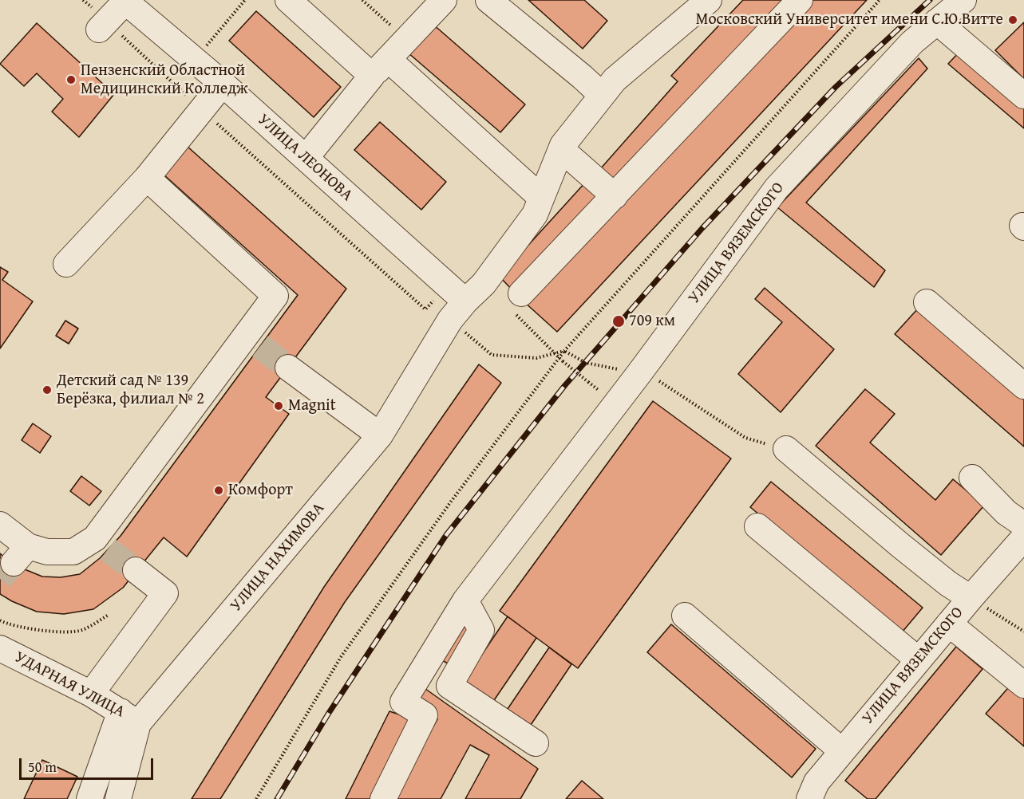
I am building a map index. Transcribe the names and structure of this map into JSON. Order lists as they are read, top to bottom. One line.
{"streets":{"street":["УЛИЦА ЛЕОНОВА","УЛИЦА ВЯЗЕМСКОГО","УЛИЦА НАХИМОВА","УДАРНАЯ УЛИЦА"]},"crossings":[["УЛИЦА ЛЕОНОВА","УЛИЦА НАХИМОВА"],["УЛИЦА НАХИМОВА","УДАРНАЯ УЛИЦА"]],"places":["Московский Университет имени С.Ю.Витте","Пензенский Областной Медицинский Колледж","709 км","Детский сад № 139 Берёзка, филиал № 2","Magnit","Комфорт"],"scale_bar":"50 m"}
